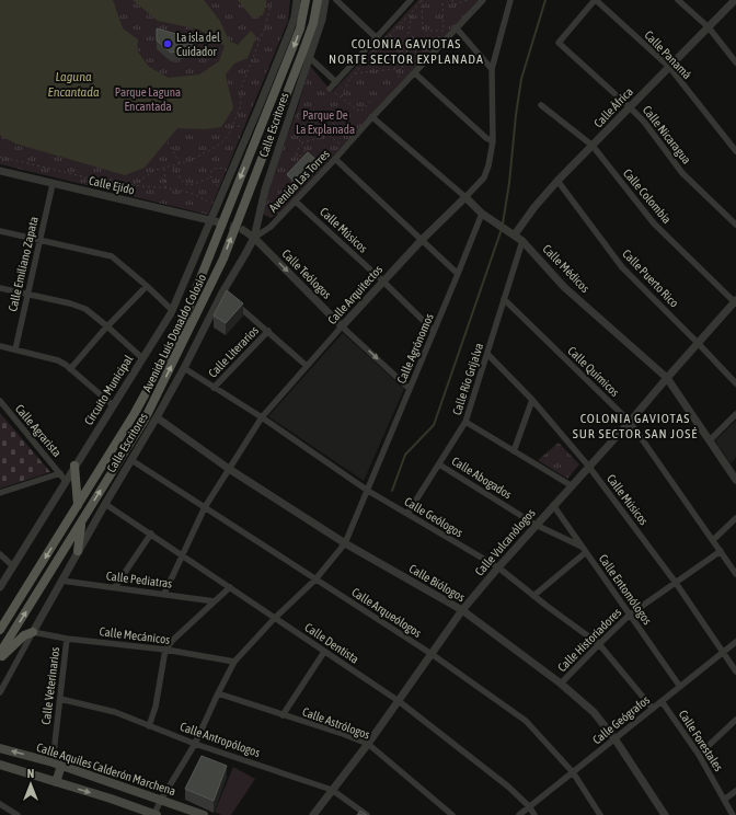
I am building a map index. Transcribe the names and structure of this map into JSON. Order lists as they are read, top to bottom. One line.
{"streets":{"main road":["Avenida Luis Donaldo Colosio","Calle Aquiles Calderón Marchena"],"street":["Calle Panamá","Calle África","Calle Escritores","Calle Nicaragua","Avenida Las Torres","Calle Ejido","Calle Colombia","Calle Músicos","Calle Emiliano Zapata","Calle Médicos","Calle Teólogos","Calle Puerto Rico","Calle Arquitectos","Calle Agrónomos","Calle Literarios","Calle Químicos","Calle Río Grijalva","Circuito Municipal","Calle Agrarista","Calle Abogados","Calle Geólogos","Calle Vulcanólogos","Calle Pediatras","Calle Biólogos","Calle Entomólogos","Calle Arqueólogos","Calle Mecánicos","Calle Historiadores","Calle Dentista","Calle Veterinarios","Calle Geógrafos","Calle Astrólogos","Calle Antropólogos","Calle Forestales"]},"crossings":[["Calle Panamá","Calle África"],["Calle Panamá","Calle Nicaragua"],["Calle África","Calle Nicaragua"],["Calle África","Calle Colombia"],["Calle África","Calle Médicos"],["Calle África","Calle Puerto Rico"],["Calle Escritores","Avenida Las Torres"],["Calle Escritores","Calle Teólogos"],["Calle Escritores","Calle Geólogos"],["Calle Escritores","Calle Pediatras"],["Calle Escritores","Calle Biólogos"],["Calle Escritores","Calle Arqueólogos"],["Calle Escritores","Calle Mecánicos"],["Calle Escritores","Calle Dentista"],["Avenida Las Torres","Calle Músicos"],["Avenida Las Torres","Calle Médicos"],["Avenida Las Torres","Calle Teólogos"],["Calle Ejido","Calle Emiliano Zapata"],["Calle Ejido","Circuito Municipal"],["Calle Colombia","Calle Vulcanólogos"],["Calle Músicos","Calle Arquitectos"],["Calle Músicos","Calle Agrónomos"],["Calle Músicos","Calle Río Grijalva"],["Calle Músicos","Calle Vulcanólogos"],["Calle Músicos","Calle Historiadores"],["Calle Músicos","Calle Geógrafos"],["Calle Médicos","Calle Arquitectos"],["Calle Médicos","Calle Agrónomos"],["Calle Médicos","Calle Río Grijalva"],["Calle Médicos","Calle Vulcanólogos"],["Calle Teólogos","Calle Arquitectos"],["Calle Teólogos","Calle Agrónomos"],["Calle Puerto Rico","Calle Vulcanólogos"],["Calle Arquitectos","Calle Geólogos"],["Calle Arquitectos","Calle Pediatras"],["Calle Arquitectos","Calle Biólogos"],["Calle Arquitectos","Calle Arqueólogos"],["Calle Arquitectos","Calle Dentista"],["Calle Agrónomos","Calle Geólogos"],["Calle Agrónomos","Calle Biólogos"],["Calle Agrónomos","Calle Arqueólogos"],["Calle Literarios","Calle Geólogos"],["Calle Químicos","Calle Río Grijalva"],["Calle Químicos","Calle Vulcanólogos"],["Calle Químicos","Calle Historiadores"],["Calle Río Grijalva","Calle Abogados"],["Calle Río Grijalva","Calle Geólogos"],["Circuito Municipal","Calle Agrarista"],["Calle Abogados","Calle Vulcanólogos"],["Calle Abogados","Calle Entomólogos"],["Calle Geólogos","Calle Vulcanólogos"],["Calle Geólogos","Calle Historiadores"],["Calle Geólogos","Calle Geógrafos"],["Calle Vulcanólogos","Calle Biólogos"],["Calle Vulcanólogos","Calle Entomólogos"],["Calle Vulcanólogos","Calle Arqueólogos"],["Calle Vulcanólogos","Calle Dentista"],["Calle Vulcanólogos","Calle Astrólogos"],["Calle Vulcanólogos","Calle Antropólogos"],["Calle Biólogos","Calle Historiadores"],["Calle Biólogos","Calle Geógrafos"],["Calle Entomólogos","Calle Historiadores"],["Calle Entomólogos","Calle Geógrafos"],["Calle Arqueólogos","Calle Geógrafos"],["Calle Mecánicos","Calle Veterinarios"],["Calle Dentista","Calle Geógrafos"],["Calle Veterinarios","Calle Antropólogos"],["Calle Veterinarios","Calle Aquiles Calderón Marchena"],["Calle Geógrafos","Calle Forestales"]],"districts":["COLONIA GAVIOTAS NORTE SECTOR EXPLANADA","COLONIA GAVIOTAS SUR SECTOR SAN JOSÉ"],"water":["Laguna Encantada"],"parks":["Parque Laguna Encantada","Parque De La Explanada"],"places":["La isla del Cuidador"],"north":"top"}
